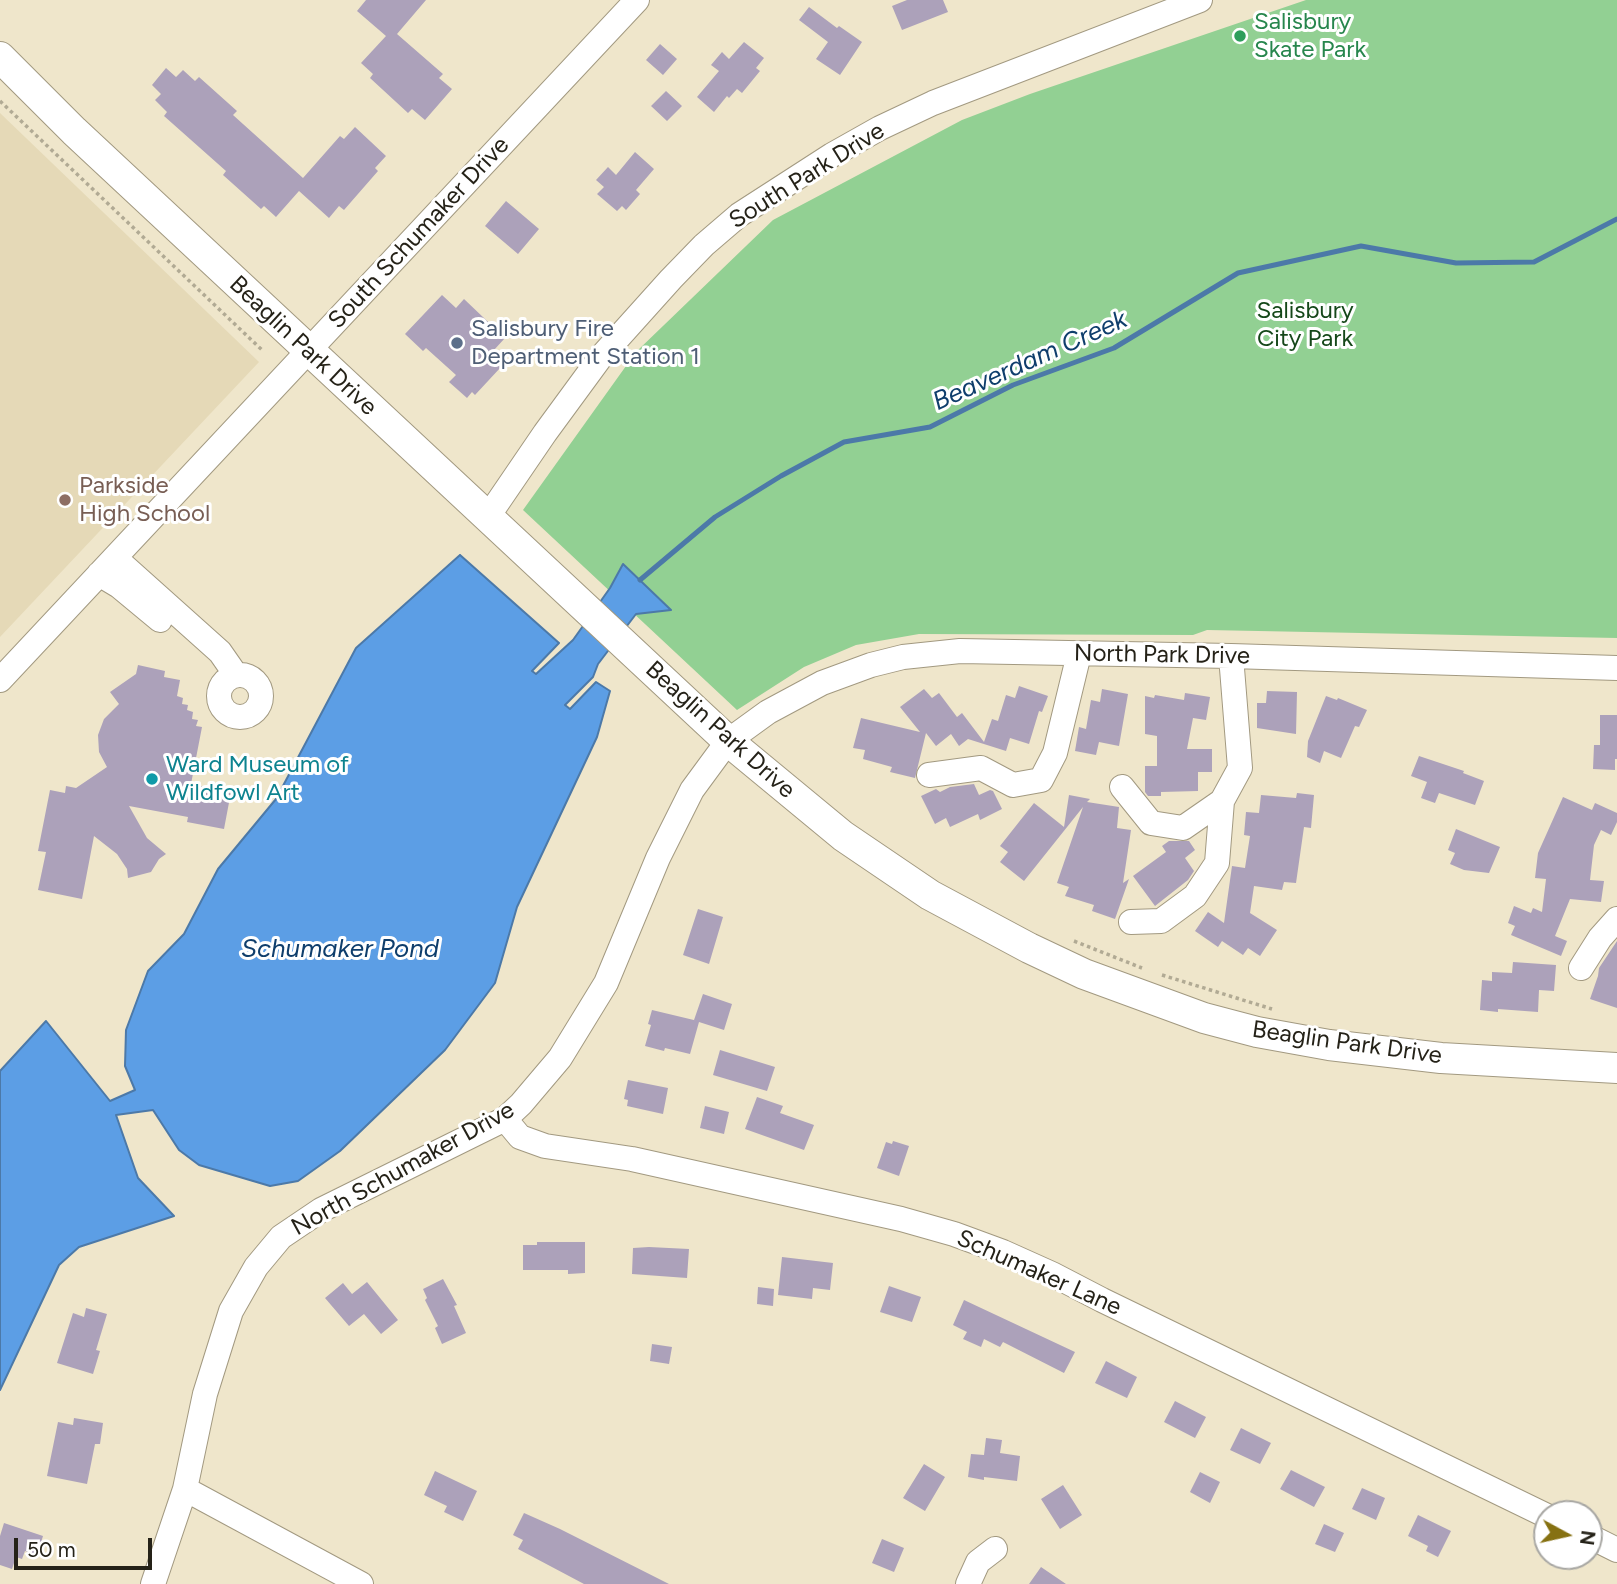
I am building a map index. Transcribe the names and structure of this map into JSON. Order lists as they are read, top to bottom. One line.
{"streets":{"main road":["Beaglin Park Drive"],"street":["South Park Drive","South Schumaker Drive","North Park Drive","North Schumaker Drive","Schumaker Lane"]},"crossings":[["South Park Drive","Beaglin Park Drive"],["South Schumaker Drive","Beaglin Park Drive"],["Beaglin Park Drive","North Park Drive"],["Beaglin Park Drive","North Schumaker Drive"],["North Park Drive","North Schumaker Drive"],["North Schumaker Drive","Schumaker Lane"]],"water":["Beaverdam Creek","Schumaker Pond"],"parks":["Salisbury City Park"],"places":["Salisbury Skate Park","Salisbury Fire Department Station 1","Parkside High School","Ward Museum of Wildfowl Art"],"scale_bar":"50 m","north":"right"}
